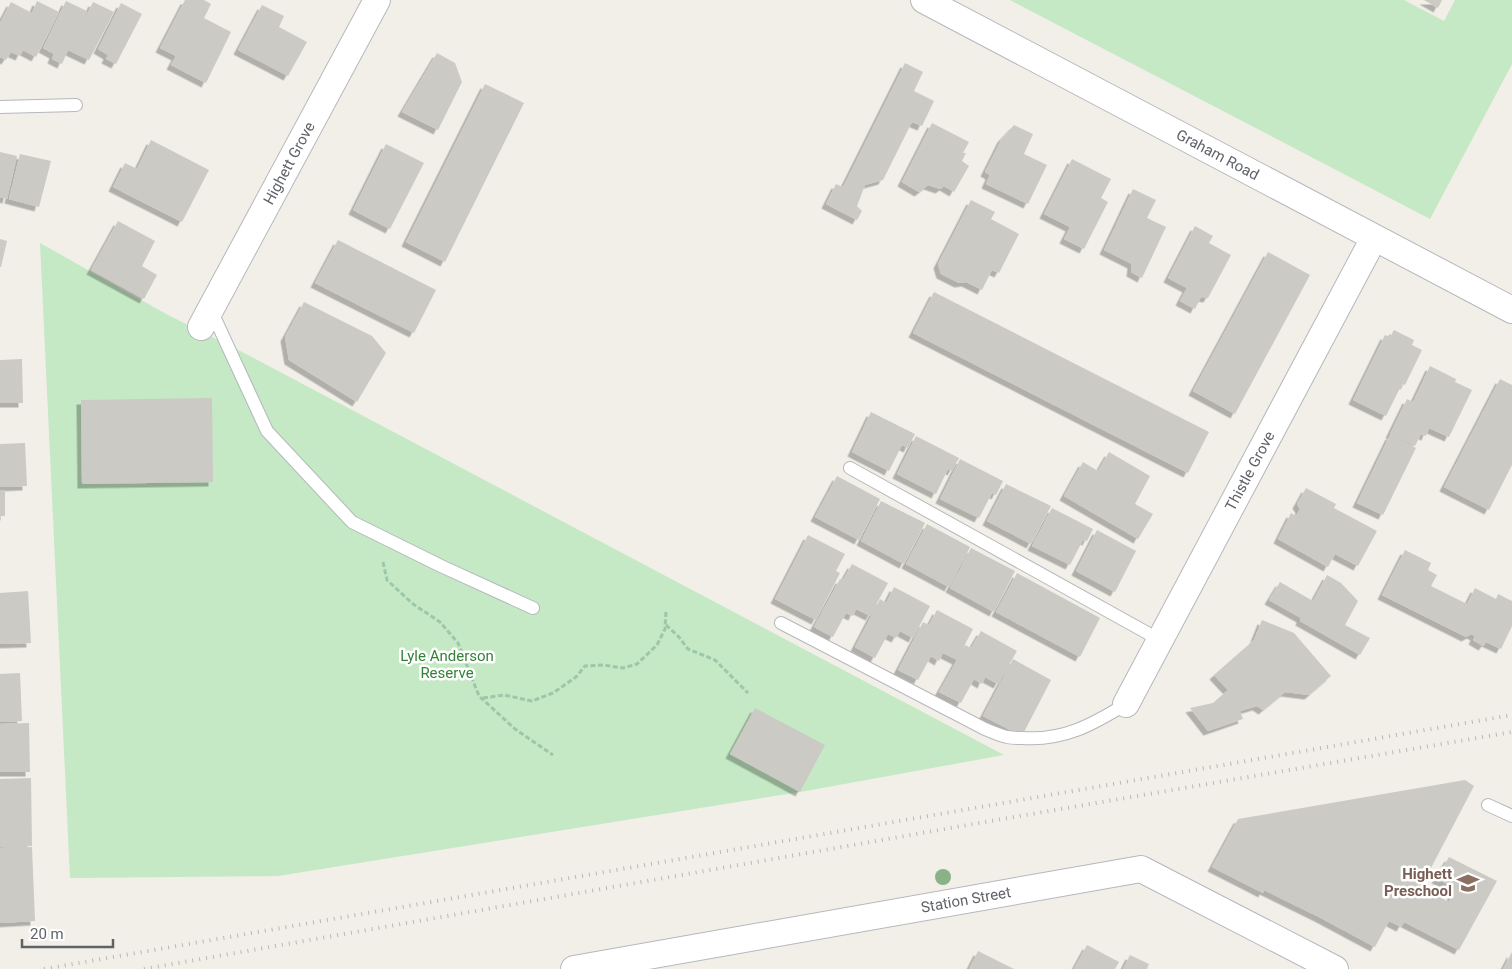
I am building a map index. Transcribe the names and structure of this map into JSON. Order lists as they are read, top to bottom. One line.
{"streets":{"street":["Graham Road","Highett Grove","Thistle Grove","Station Street"]},"crossings":[["Graham Road","Thistle Grove"]],"parks":["Lyle Anderson Reserve"],"places":{"school or university":["Highett Preschool"]},"scale_bar":"20 m"}
